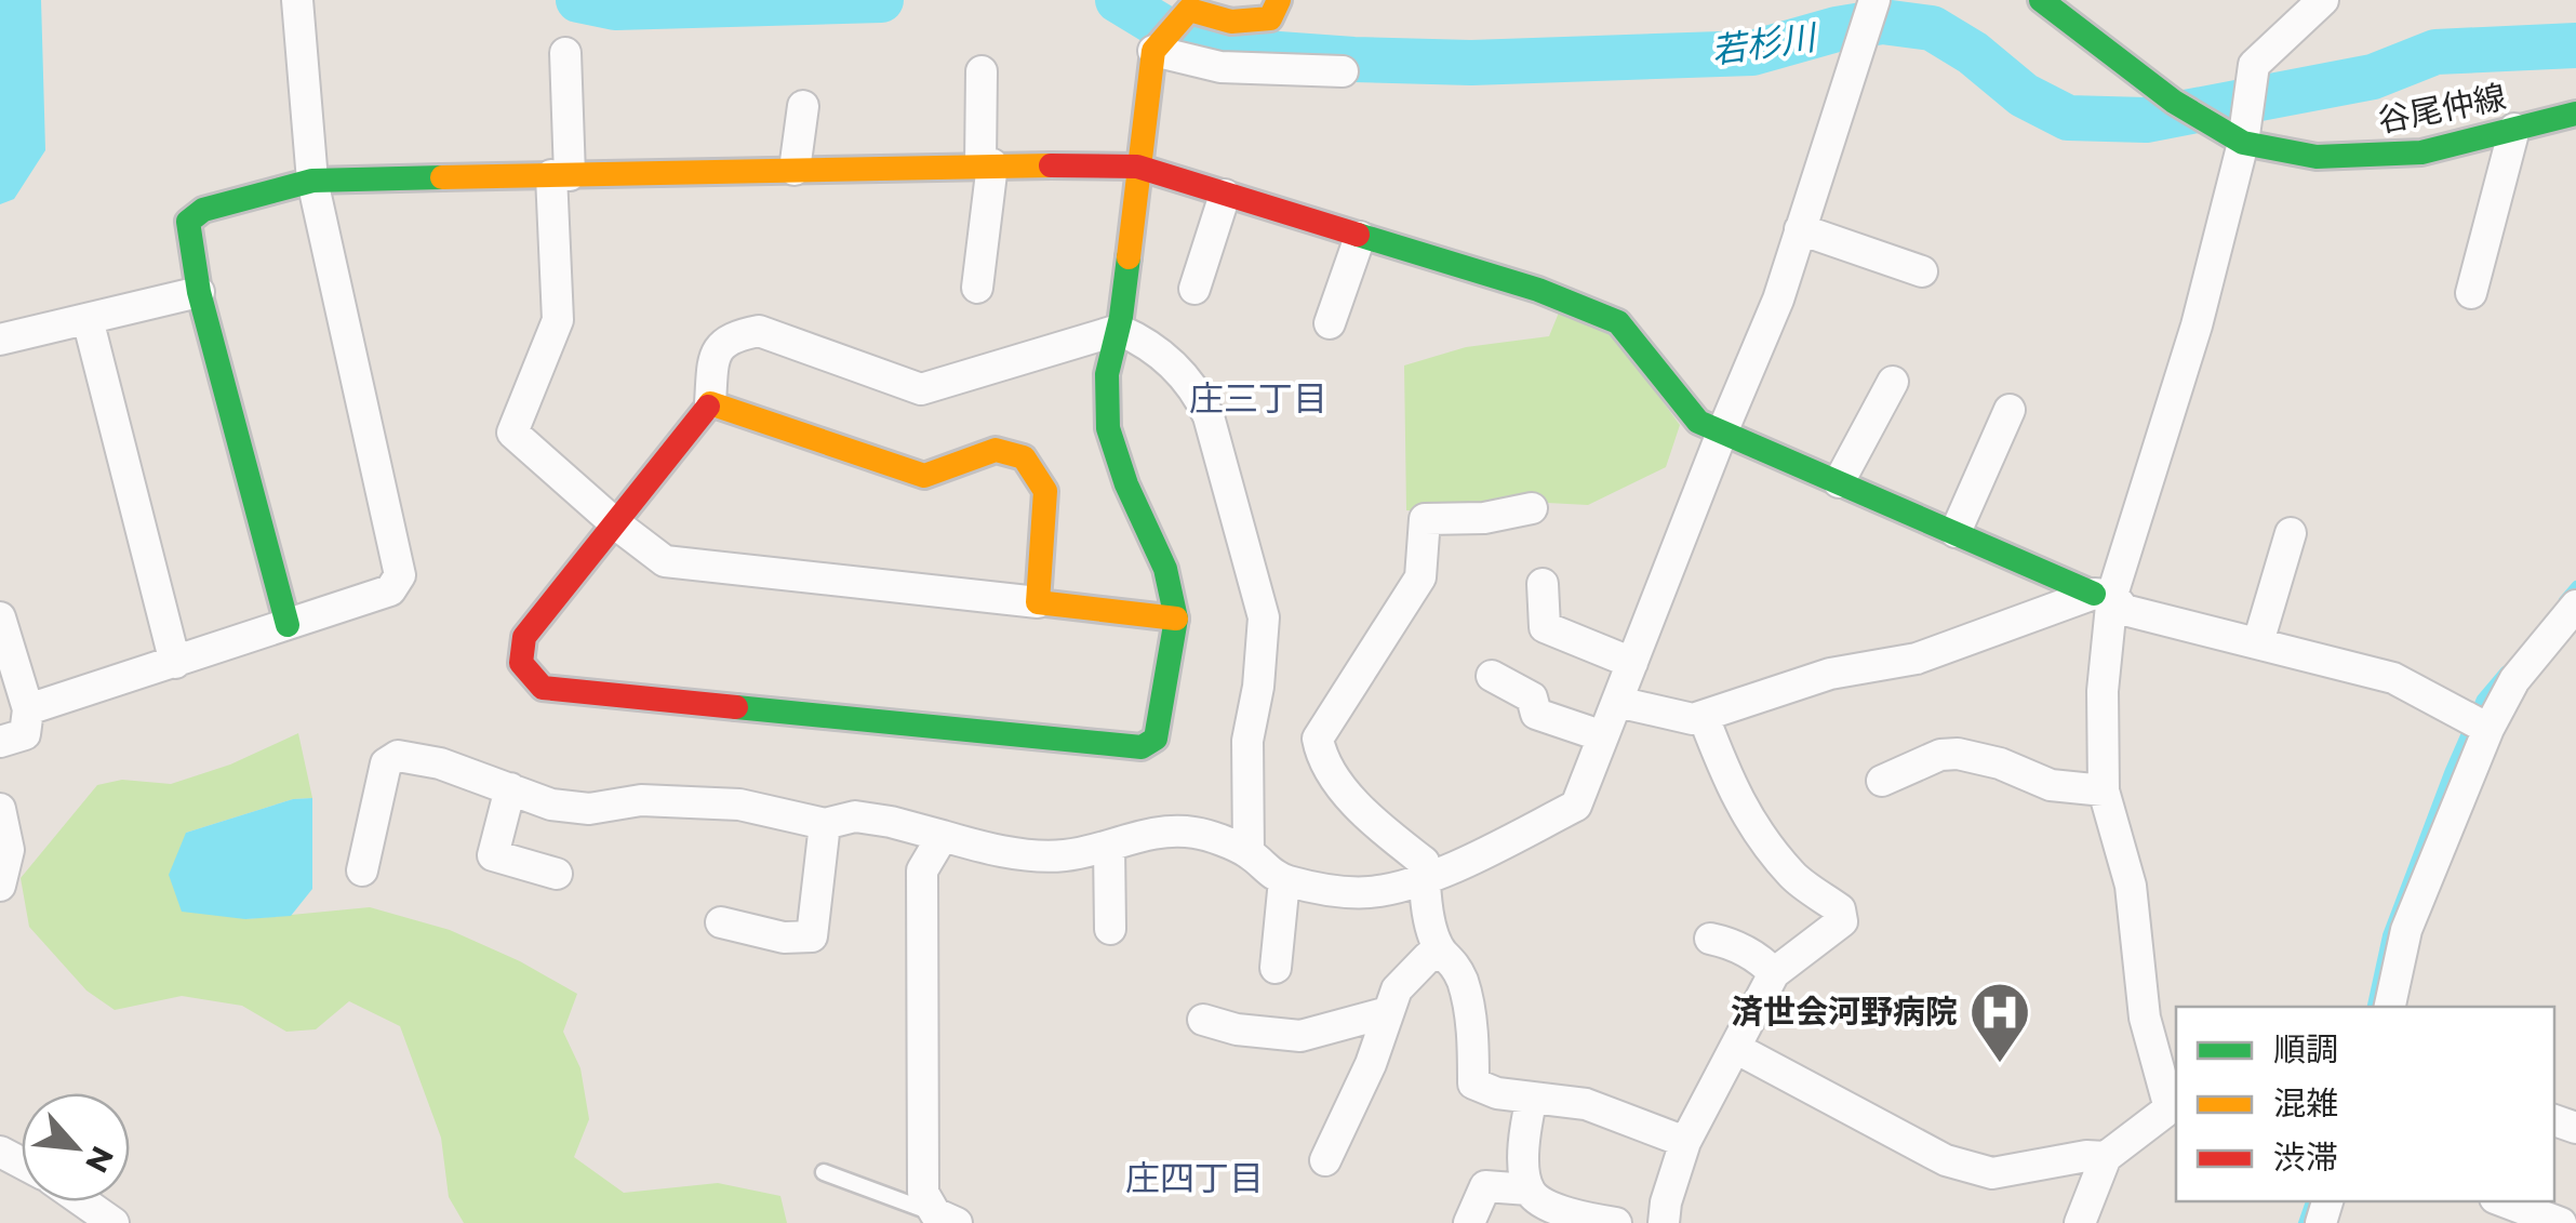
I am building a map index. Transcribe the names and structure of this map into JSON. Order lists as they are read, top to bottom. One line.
{"streets":{"street":["谷尾仲線"]},"districts":["庄三丁目","庄四丁目"],"water":["若杉川"],"places":{"hospital":["済世会河野病院"]},"legend":["順調","混雑","渋滞"],"north":"bottom right"}
